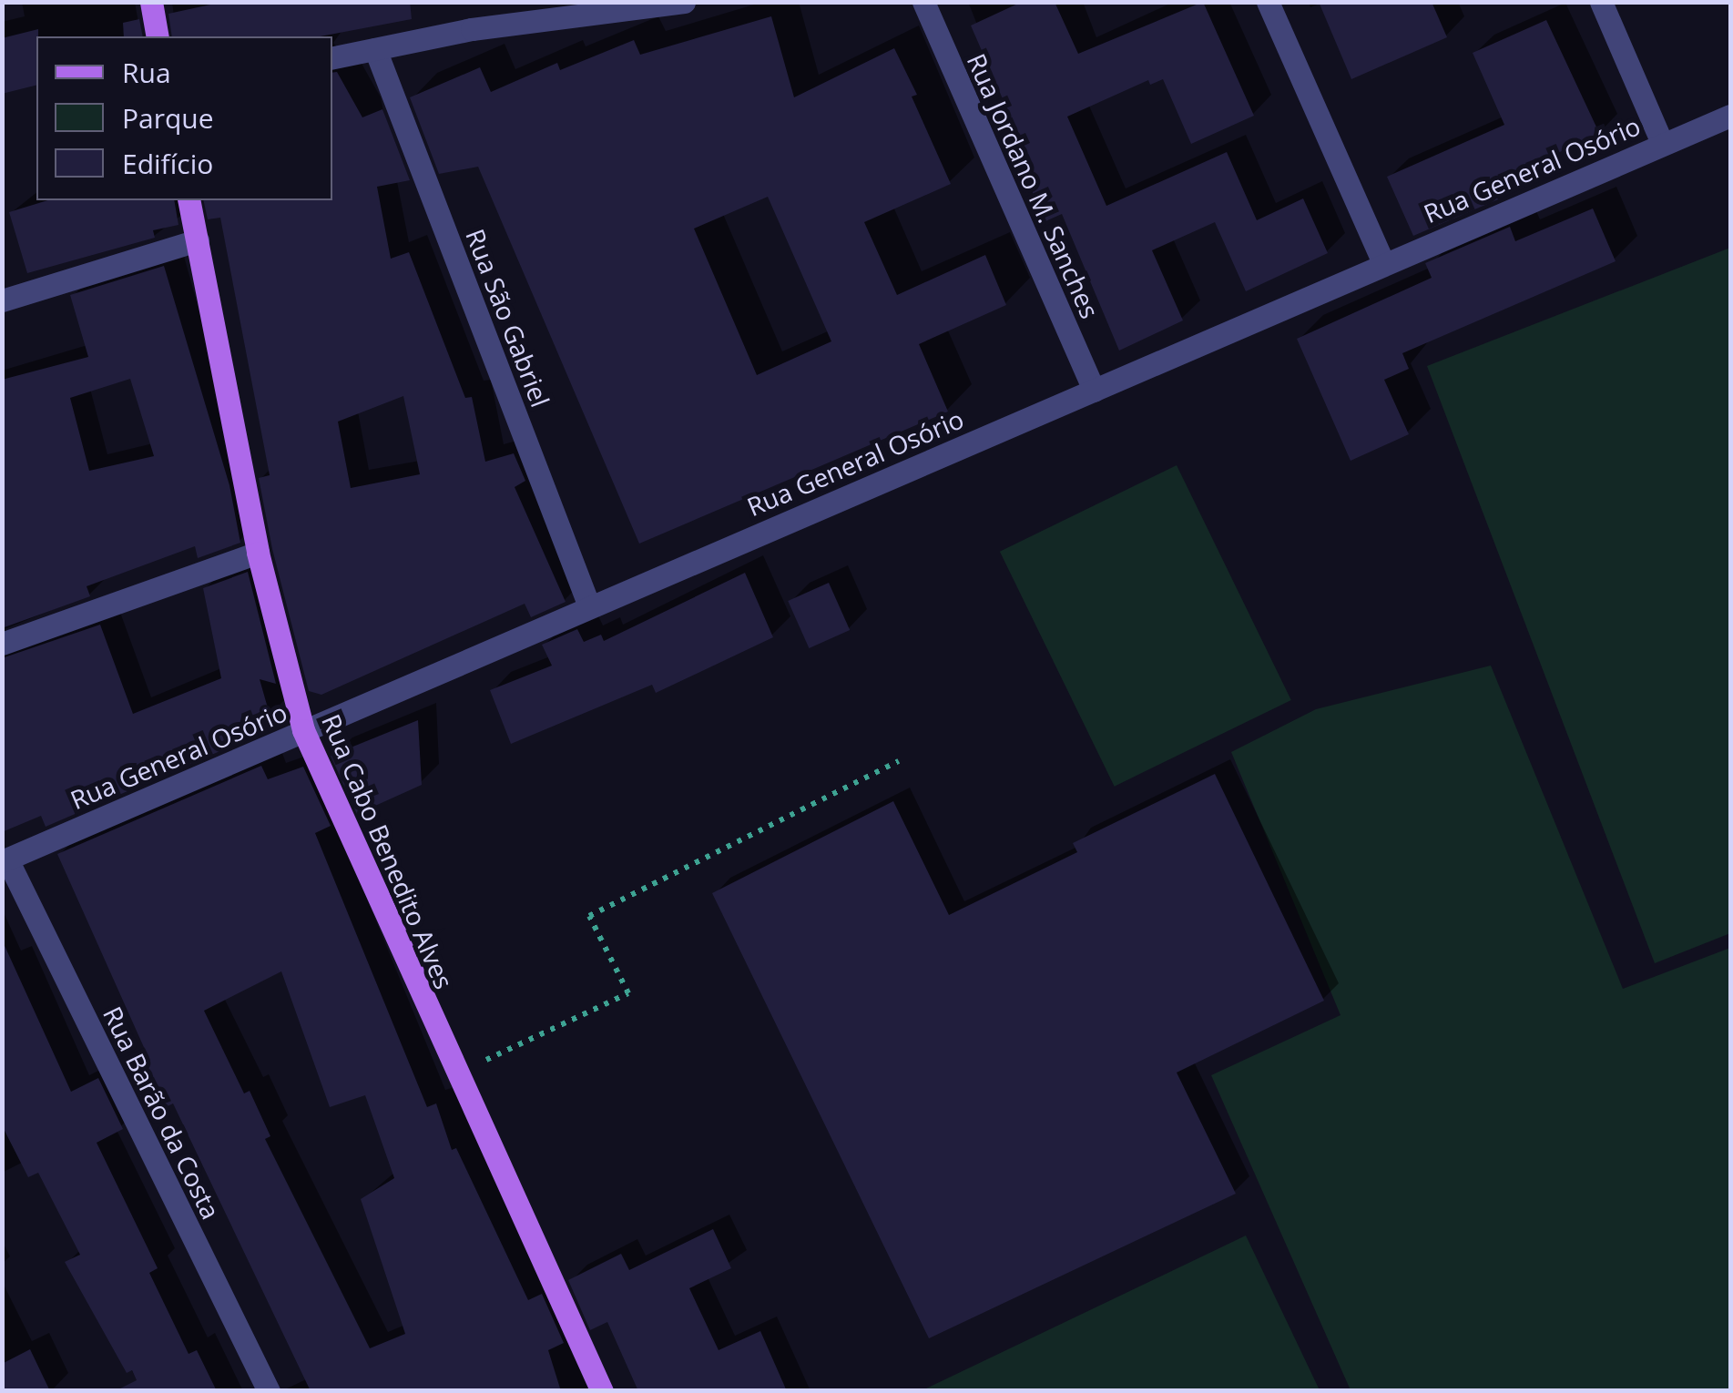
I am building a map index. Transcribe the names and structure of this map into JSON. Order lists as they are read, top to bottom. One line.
{"streets":{"main road":["Rua Cabo Benedito Alves"],"street":["Rua General Osório","Rua Jordano M. Sanches","Rua São Gabriel","Rua Barão da Costa"]},"crossings":[["Rua General Osório","Rua Jordano M. Sanches"],["Rua General Osório","Rua São Gabriel"],["Rua General Osório","Rua Cabo Benedito Alves"],["Rua General Osório","Rua Barão da Costa"]],"legend":["Rua","Parque","Edifício"]}
